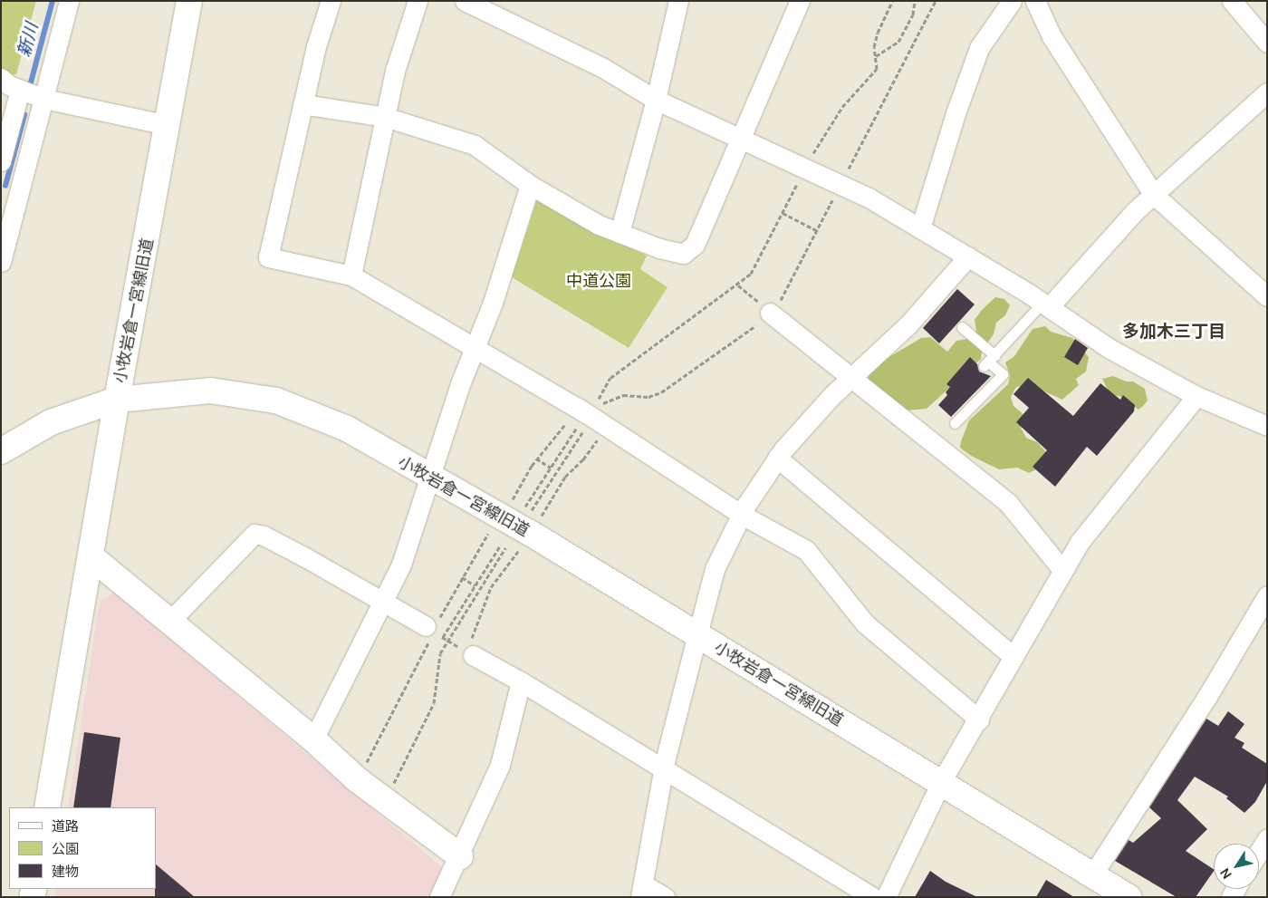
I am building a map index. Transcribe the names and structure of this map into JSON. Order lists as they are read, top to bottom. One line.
{"streets":{"street":["小牧岩倉一宮線旧道"]},"districts":["多加木三丁目"],"water":["新川"],"parks":["中道公園"],"legend":["道路","公園","建物"],"north":"bottom left"}
